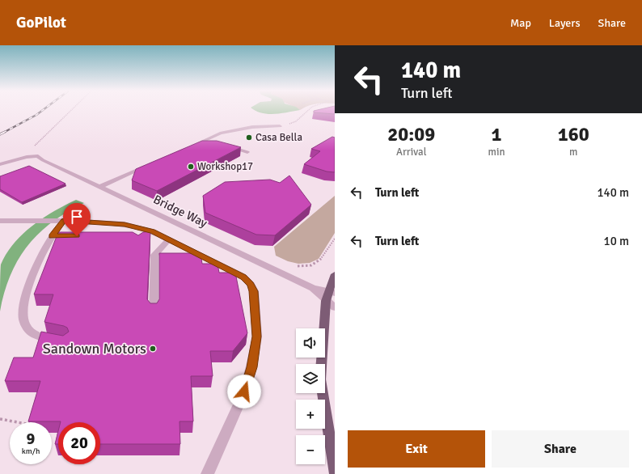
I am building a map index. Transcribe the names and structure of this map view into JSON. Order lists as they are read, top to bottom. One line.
{"streets":{"lane":["Bridge Way"]},"places":["Casa Bella","Workshop17","Sandown Motors"],"page":{"header":"GoPilot","nav":["Map","Layers","Share"],"turn":["140 m","Turn left"],"eta":["20:09","Arrival","1","min","160","m"],"list":[{"name":"Turn left","value":"140 m"},{"name":"Turn left","value":"10 m"}],"map_buttons":["+","−"],"speed":"9 km/h","limit":"20","buttons":["Exit","Share"]}}
